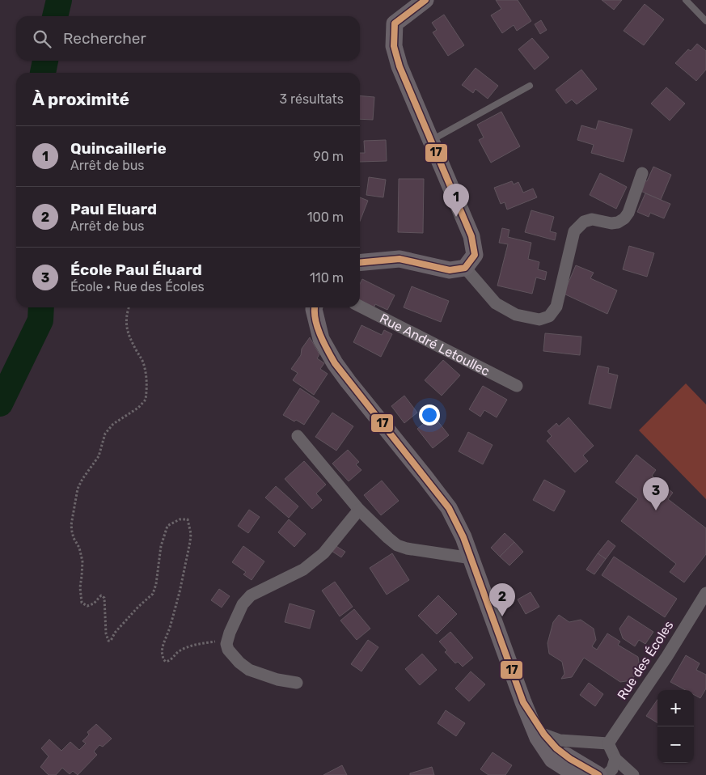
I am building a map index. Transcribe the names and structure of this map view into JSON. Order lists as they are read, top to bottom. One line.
{"streets":{"street":["Rue André Letoullec","Rue des Écoles"]},"lines":["transit line 17"],"page":{"search":"Rechercher","heading":["À proximité","3 résultats"],"list":[{"mark":"1","name":"Quincaillerie","note":"Arrêt de bus","value":"90 m"},{"mark":"2","name":"Paul Eluard","note":"Arrêt de bus","value":"100 m"},{"mark":"3","name":"École Paul Éluard","note":"École · Rue des Écoles","value":"110 m"}],"pins":["1","3","2"],"map_buttons":["+","−"]}}
